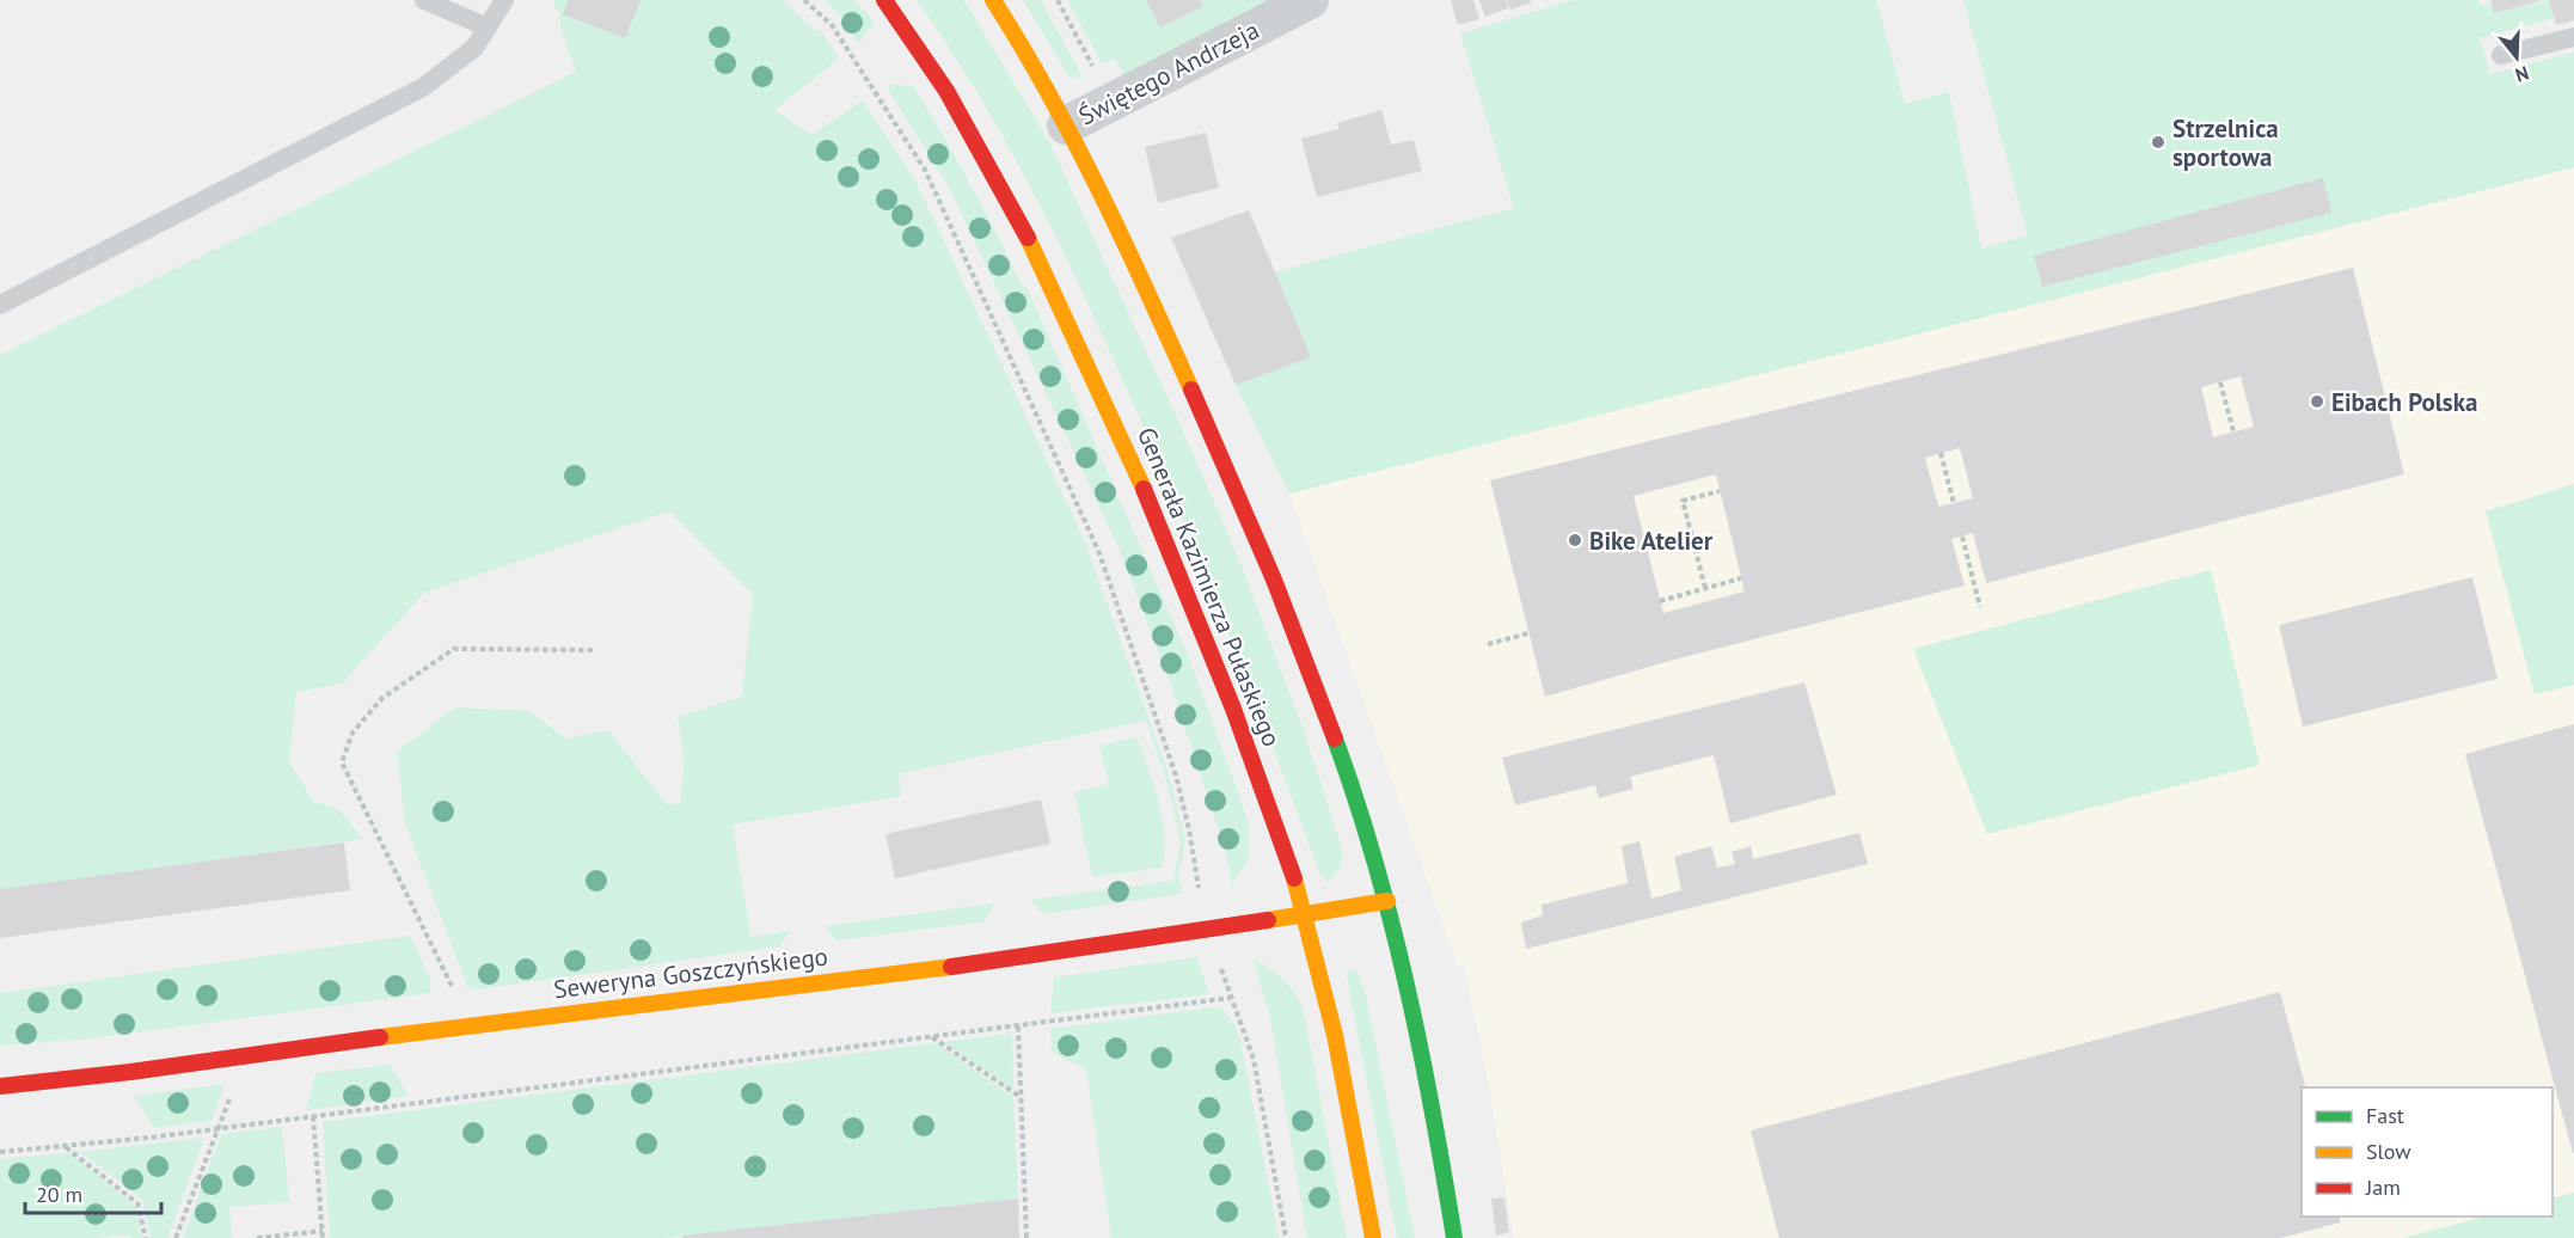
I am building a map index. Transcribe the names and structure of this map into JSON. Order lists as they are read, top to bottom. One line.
{"streets":{"main road":["Generała Kazimierza Pułaskiego","Seweryna Goszczyńskiego"],"street":["Świętego Andrzeja"]},"crossings":[["Generała Kazimierza Pułaskiego","Seweryna Goszczyńskiego"]],"places":["Strzelnica sportowa","Eibach Polska","Bike Atelier"],"legend":["Fast","Slow","Jam"],"scale_bar":"20 m","north":"bottom"}
